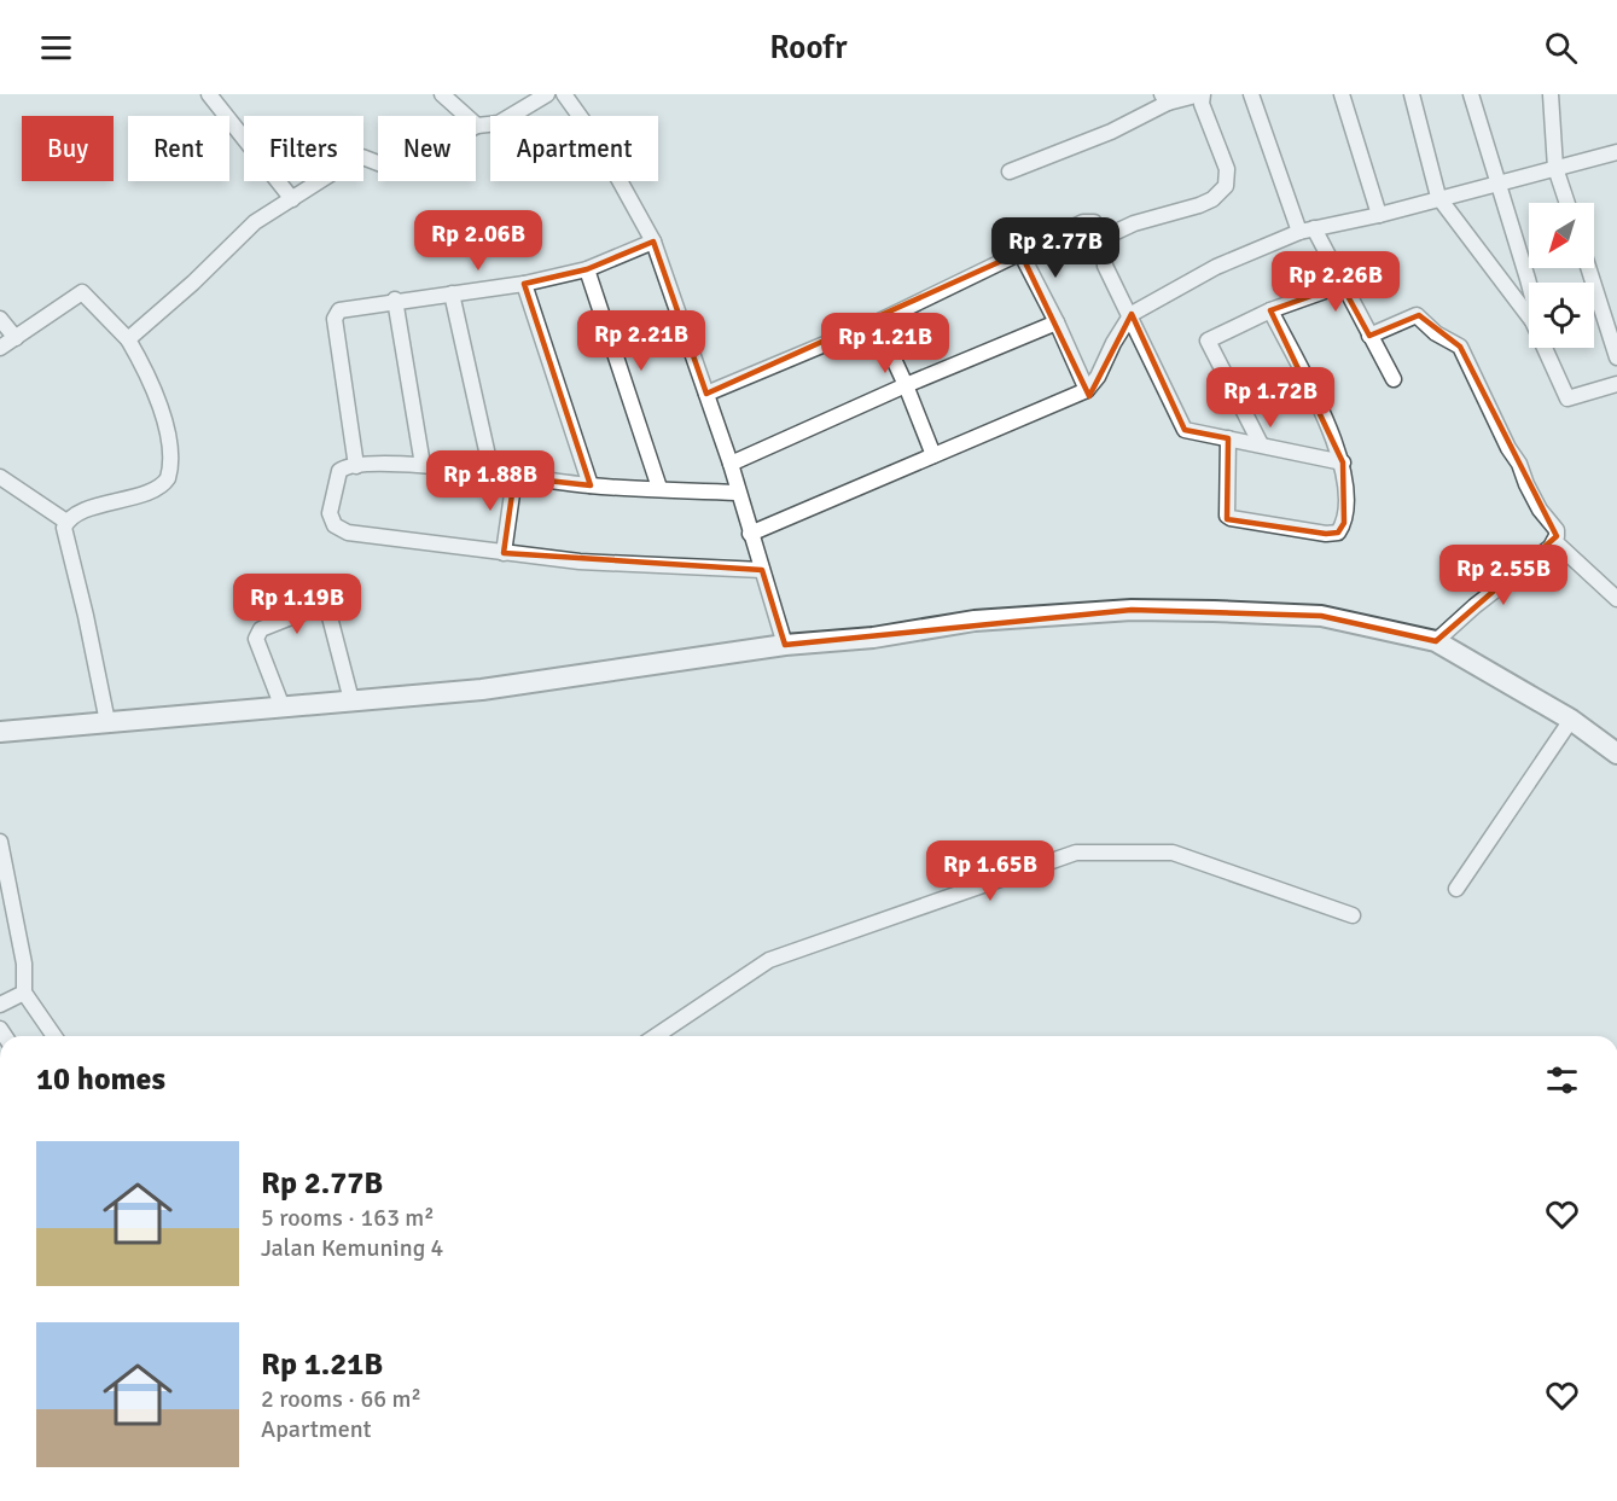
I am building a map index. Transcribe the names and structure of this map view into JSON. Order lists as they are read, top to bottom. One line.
{"north":"bottom left","page":{"header":"Roofr","chip":["Buy","Rent","Filters","New","Apartment"],"price":["Rp 2.06B","Rp 2.77B","Rp 2.26B","Rp 2.21B","Rp 1.21B","Rp 1.72B","Rp 1.88B","Rp 2.55B","Rp 1.19B","Rp 1.65B"],"heading":"10 homes","list":[{"name":"Rp 2.77B","note":"5 rooms · 163 m² · Jalan Kemuning 4"},{"name":"Rp 1.21B","note":"2 rooms · 66 m² · Apartment"}]}}
